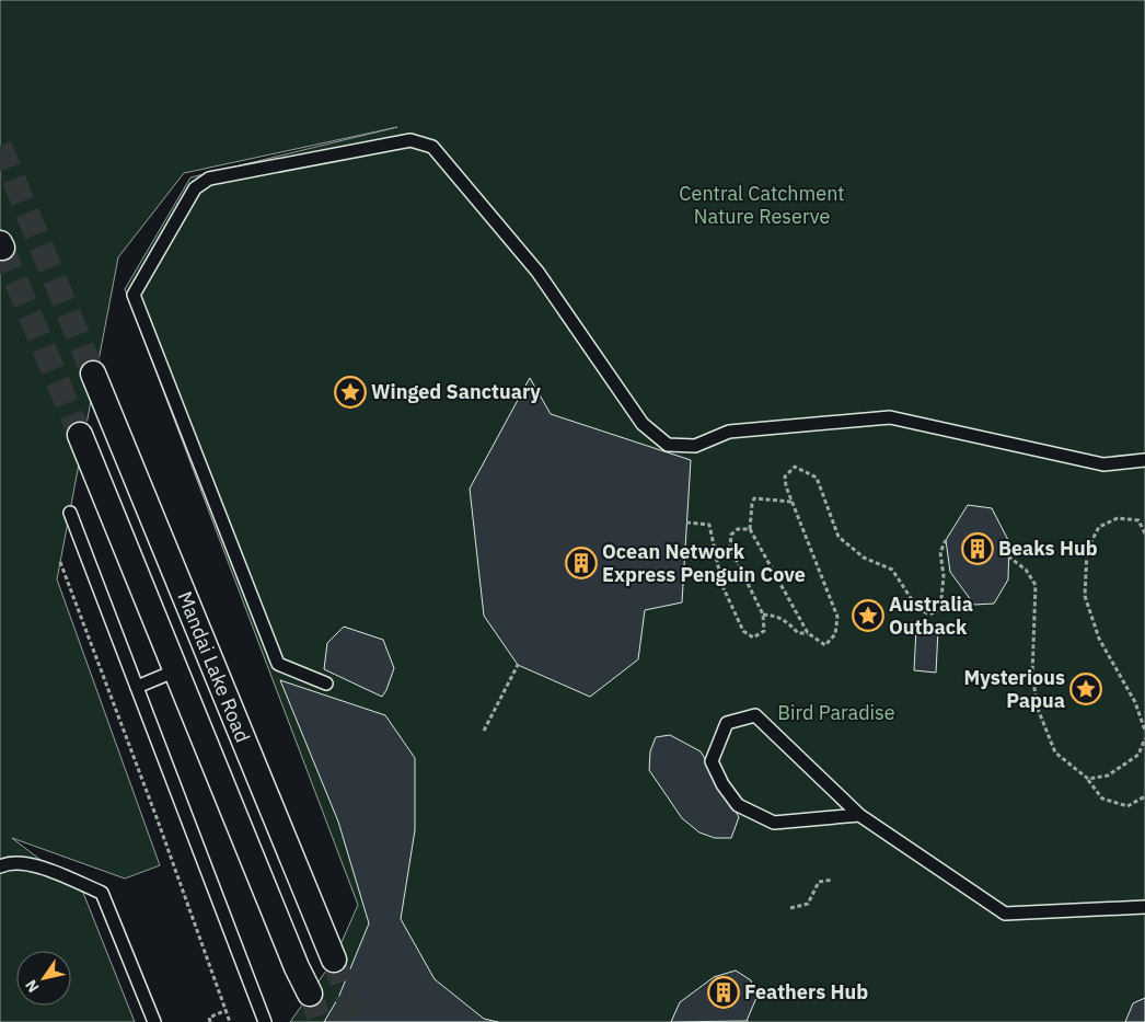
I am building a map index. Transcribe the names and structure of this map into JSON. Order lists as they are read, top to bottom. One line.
{"streets":{"street":["Mandai Lake Road"]},"parks":["Central Catchment Nature Reserve","Bird Paradise"],"places":{"place":["Winged Sanctuary","Australia Outback","Mysterious Papua"],"building":["Beaks Hub","Ocean Network Express Penguin Cove","Feathers Hub"]},"north":"bottom left"}
